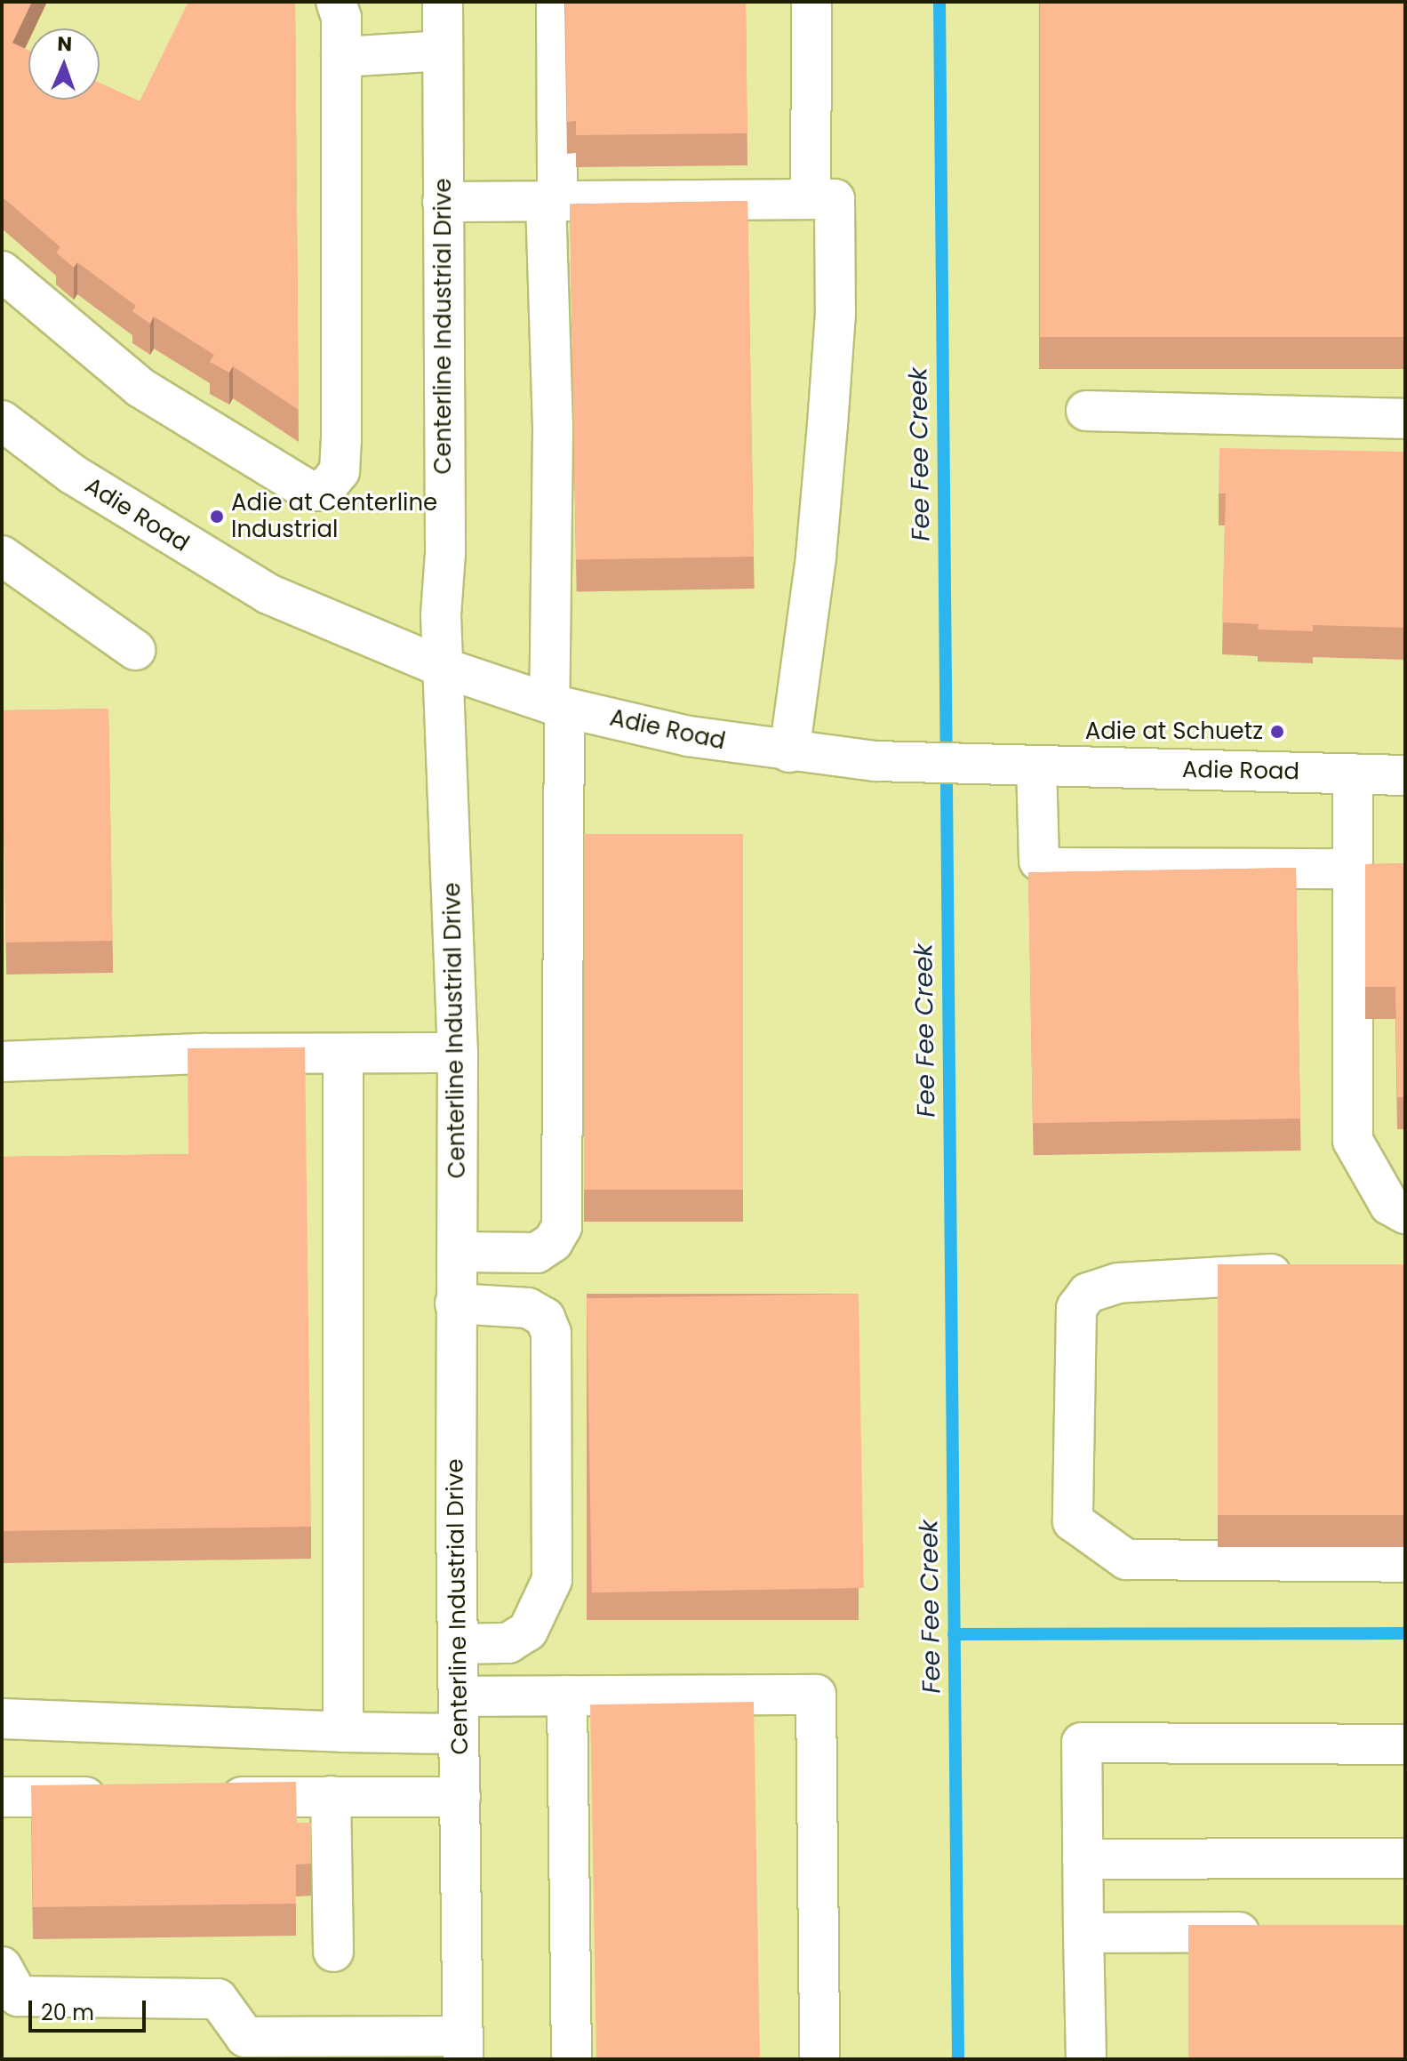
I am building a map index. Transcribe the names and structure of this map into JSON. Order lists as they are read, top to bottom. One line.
{"streets":{"street":["Centerline Industrial Drive","Adie Road"]},"crossings":[["Centerline Industrial Drive","Adie Road"]],"water":["Fee Fee Creek"],"places":["Adie at Centerline Industrial","Adie at Schuetz"],"scale_bar":"20 m","north":"top"}
